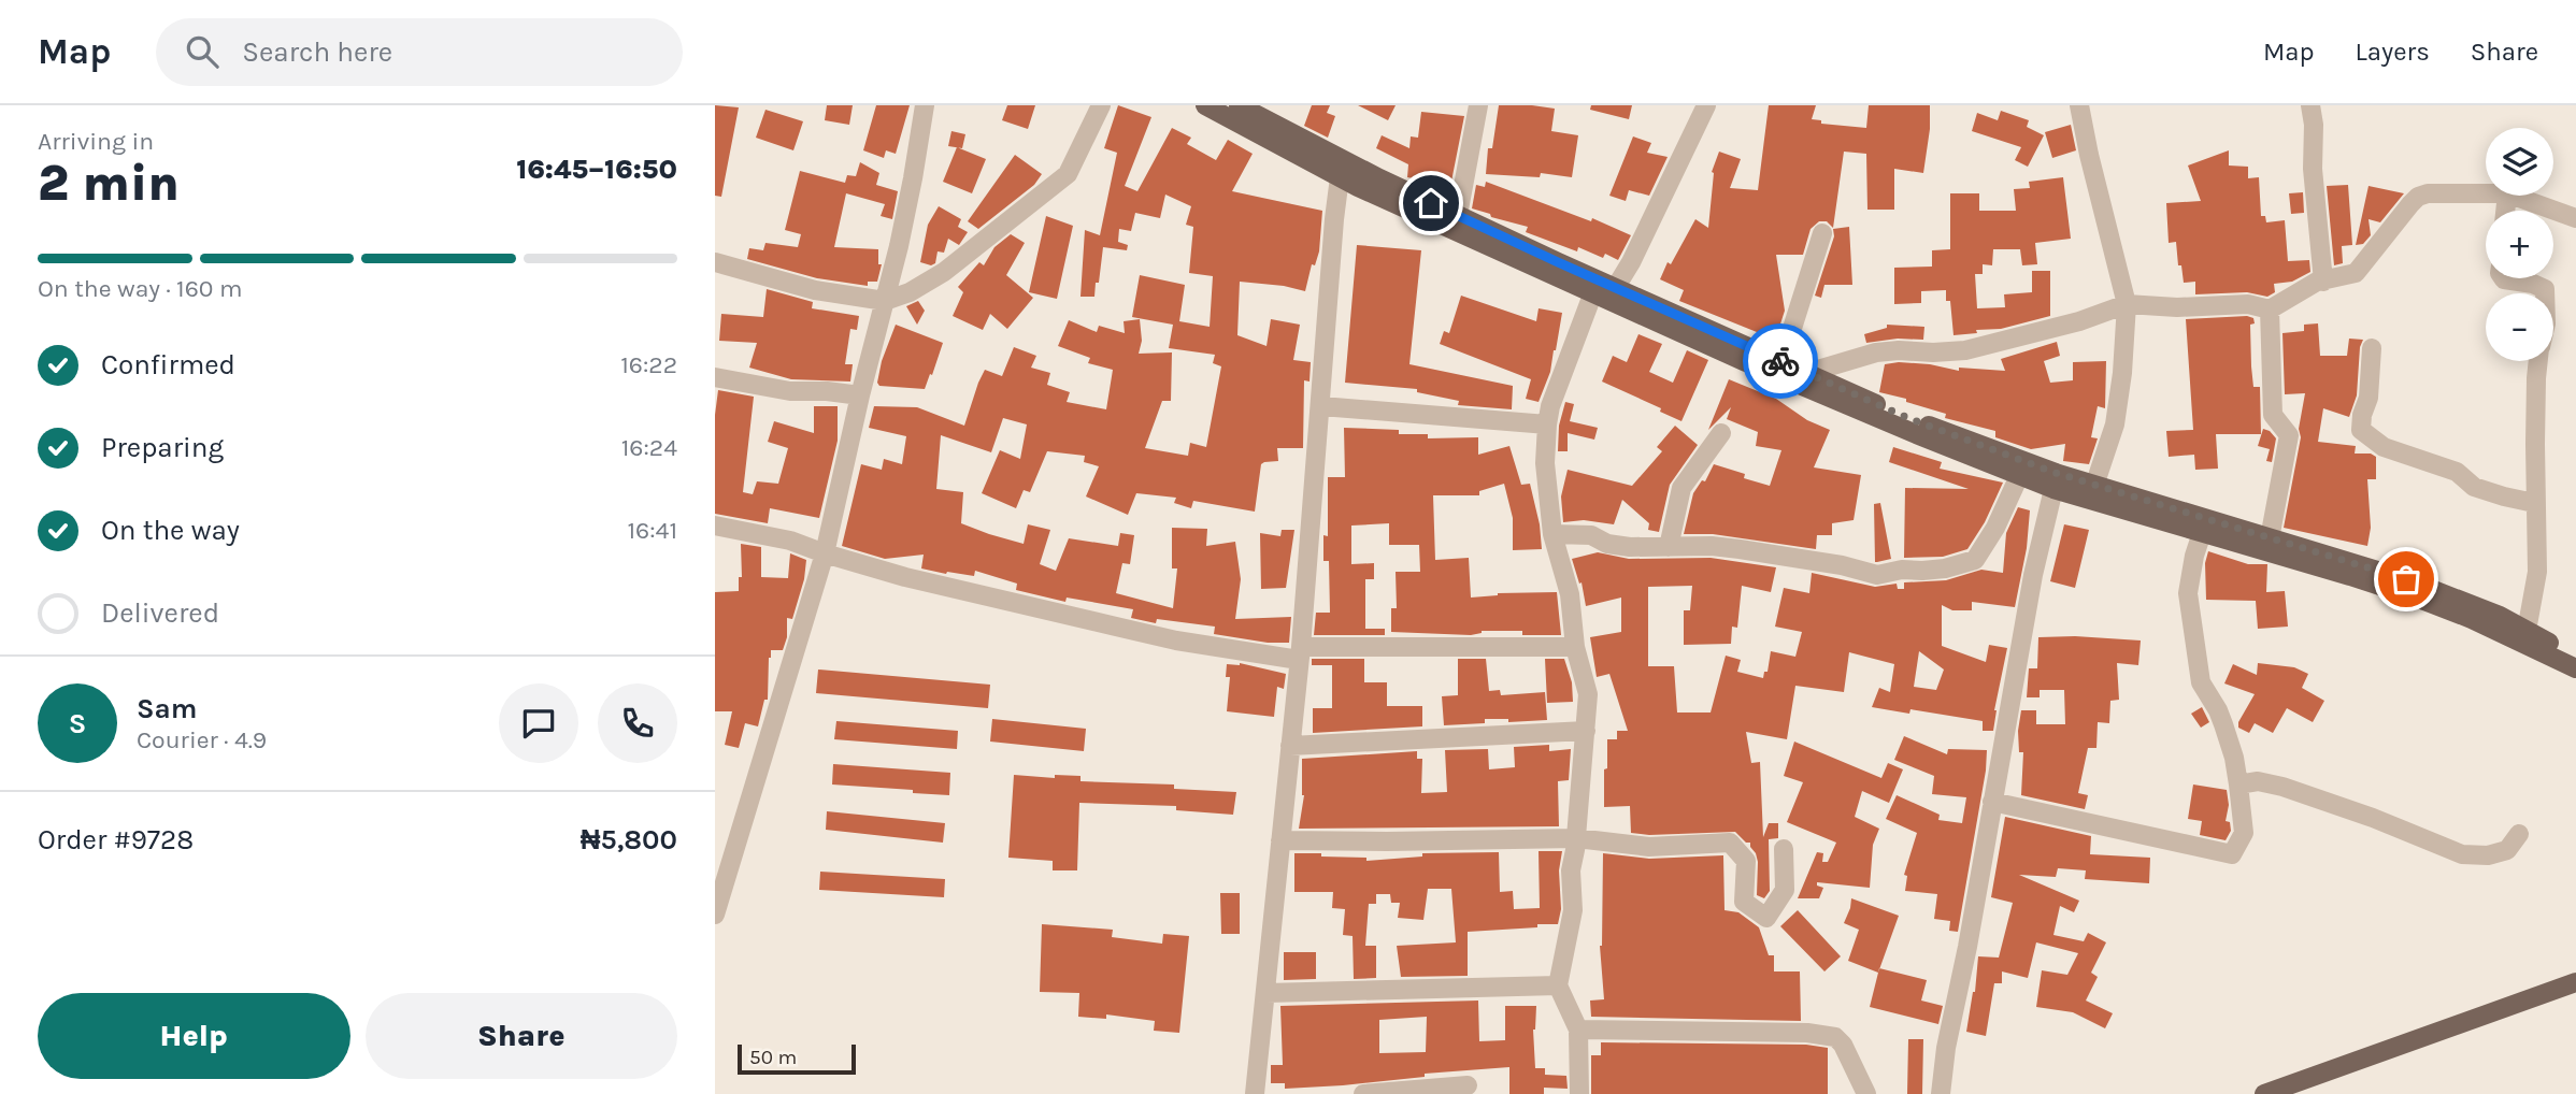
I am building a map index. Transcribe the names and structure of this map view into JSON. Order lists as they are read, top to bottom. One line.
{"scale_bar":"50 m","page":{"header":"Map","search":"Search here","nav":["Map","Layers","Share"],"heading":["2 min","Arriving in","16:45–16:50"],"panel":["Sam","Courier · 4.9","Order #9728","₦5,800"],"map_buttons":["+","−"],"bar":"On the way · 160 m","list":[["Confirmed","16:22"],["Preparing","16:24"],["On the way","16:41"],"Delivered"],"round":"S","buttons":["Help","Share"],"scale":"50 m"}}
